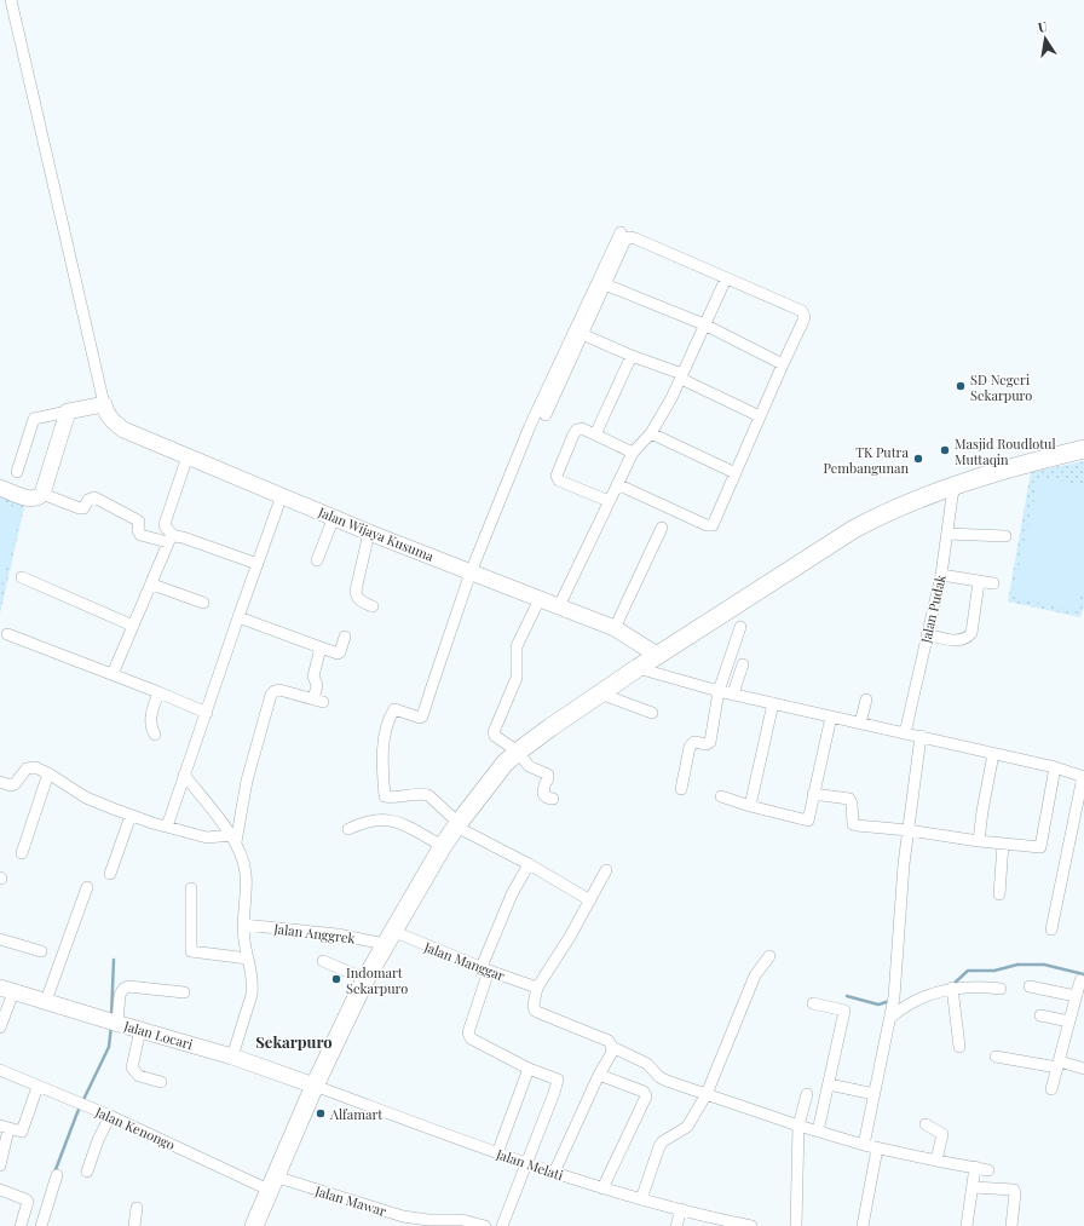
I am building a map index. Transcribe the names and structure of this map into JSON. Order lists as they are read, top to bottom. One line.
{"streets":{"street":["Jalan Wijaya Kusuma","Jalan Pudak","Jalan Anggrek","Jalan Manggar","Jalan Locari","Jalan Kenongo","Jalan Melati","Jalan Mawar"]},"crossings":[["Jalan Anggrek","Jalan Manggar"],["Jalan Locari","Jalan Melati"],["Jalan Kenongo","Jalan Mawar"]],"districts":["Sekarpuro"],"places":["SD Negeri Sekarpuro","Masjid Roudlotul Muttaqin","TK Putra Pembangunan","Indomart Sekarpuro","Alfamart"],"north":"top"}
